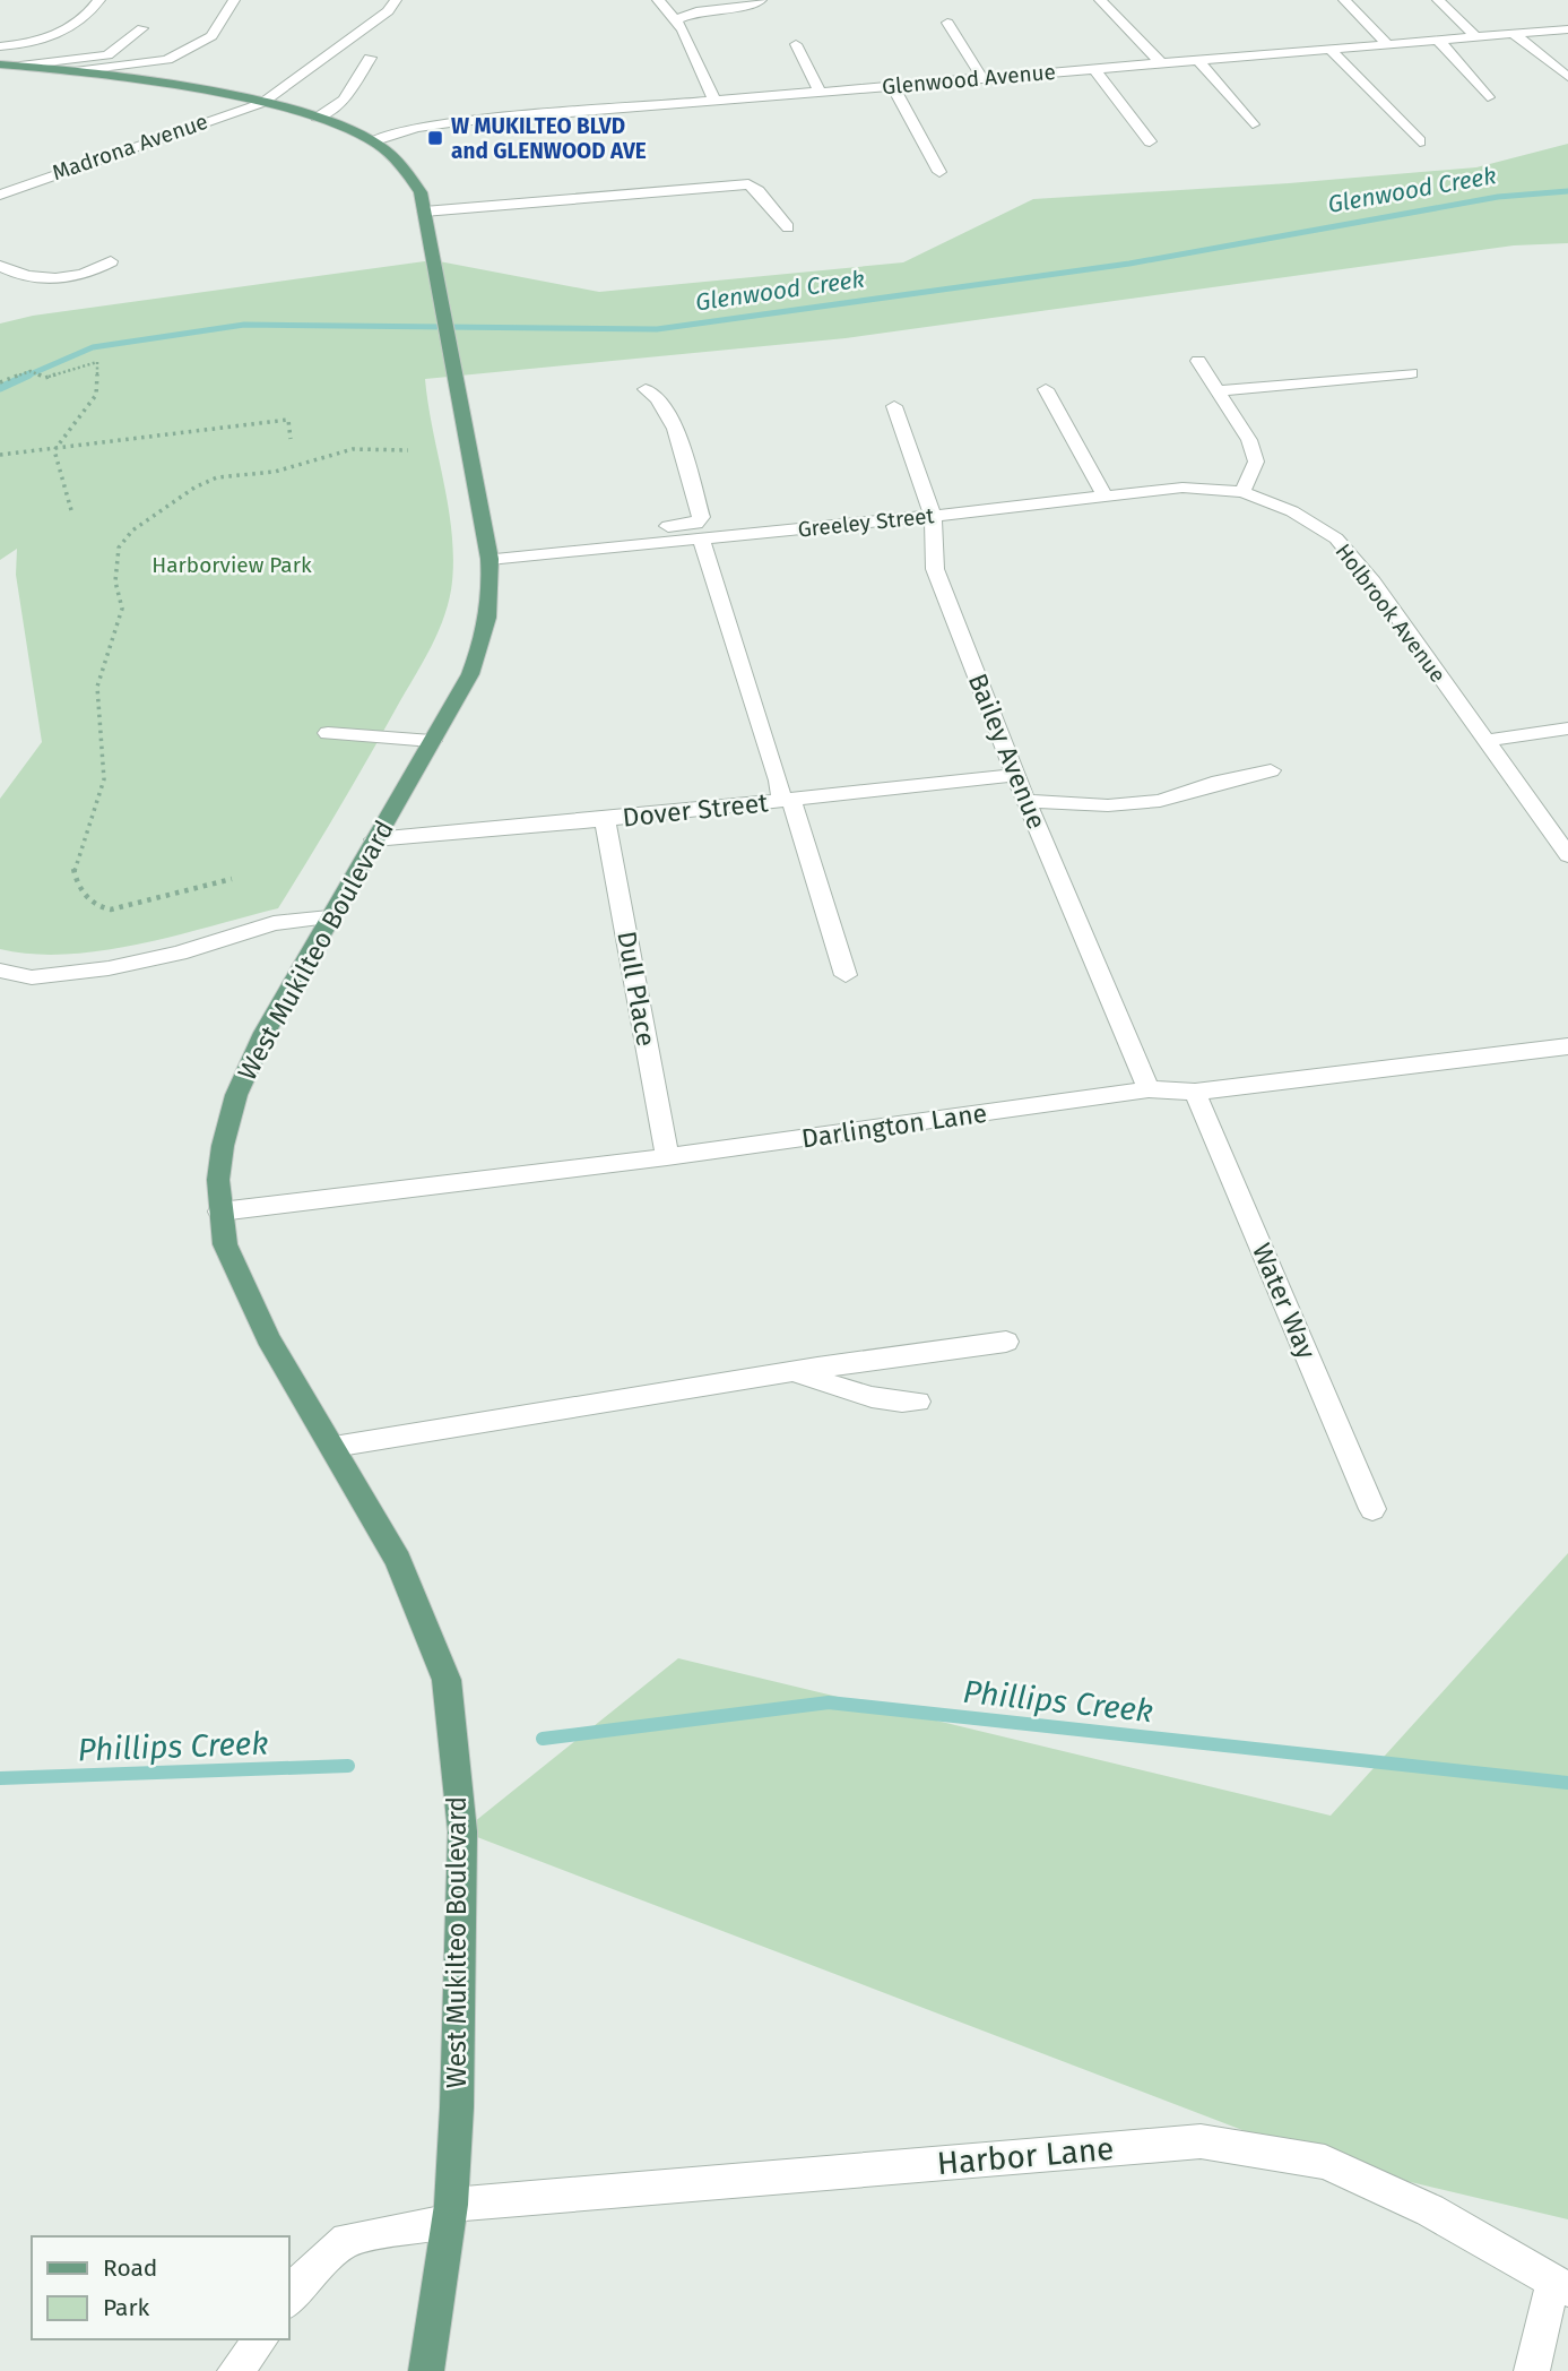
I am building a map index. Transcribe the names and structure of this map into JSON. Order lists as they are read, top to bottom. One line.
{"streets":{"main road":["West Mukilteo Boulevard"],"street":["Glenwood Avenue","Madrona Avenue","Greeley Street","Holbrook Avenue","Bailey Avenue","Dover Street","Dull Place","Darlington Lane","Water Way","Harbor Lane"]},"crossings":[["Glenwood Avenue","West Mukilteo Boulevard"],["Madrona Avenue","West Mukilteo Boulevard"],["Greeley Street","Holbrook Avenue"],["Greeley Street","Bailey Avenue"],["Greeley Street","West Mukilteo Boulevard"],["Bailey Avenue","Dover Street"],["Bailey Avenue","Darlington Lane"],["Dover Street","West Mukilteo Boulevard"],["Dover Street","Dull Place"],["West Mukilteo Boulevard","Darlington Lane"],["West Mukilteo Boulevard","Harbor Lane"],["Dull Place","Darlington Lane"],["Darlington Lane","Water Way"]],"water":["Glenwood Creek","Phillips Creek"],"parks":["Harborview Park"],"places":{"transit":["W MUKILTEO BLVD and GLENWOOD AVE"]},"legend":["Road","Park"]}
